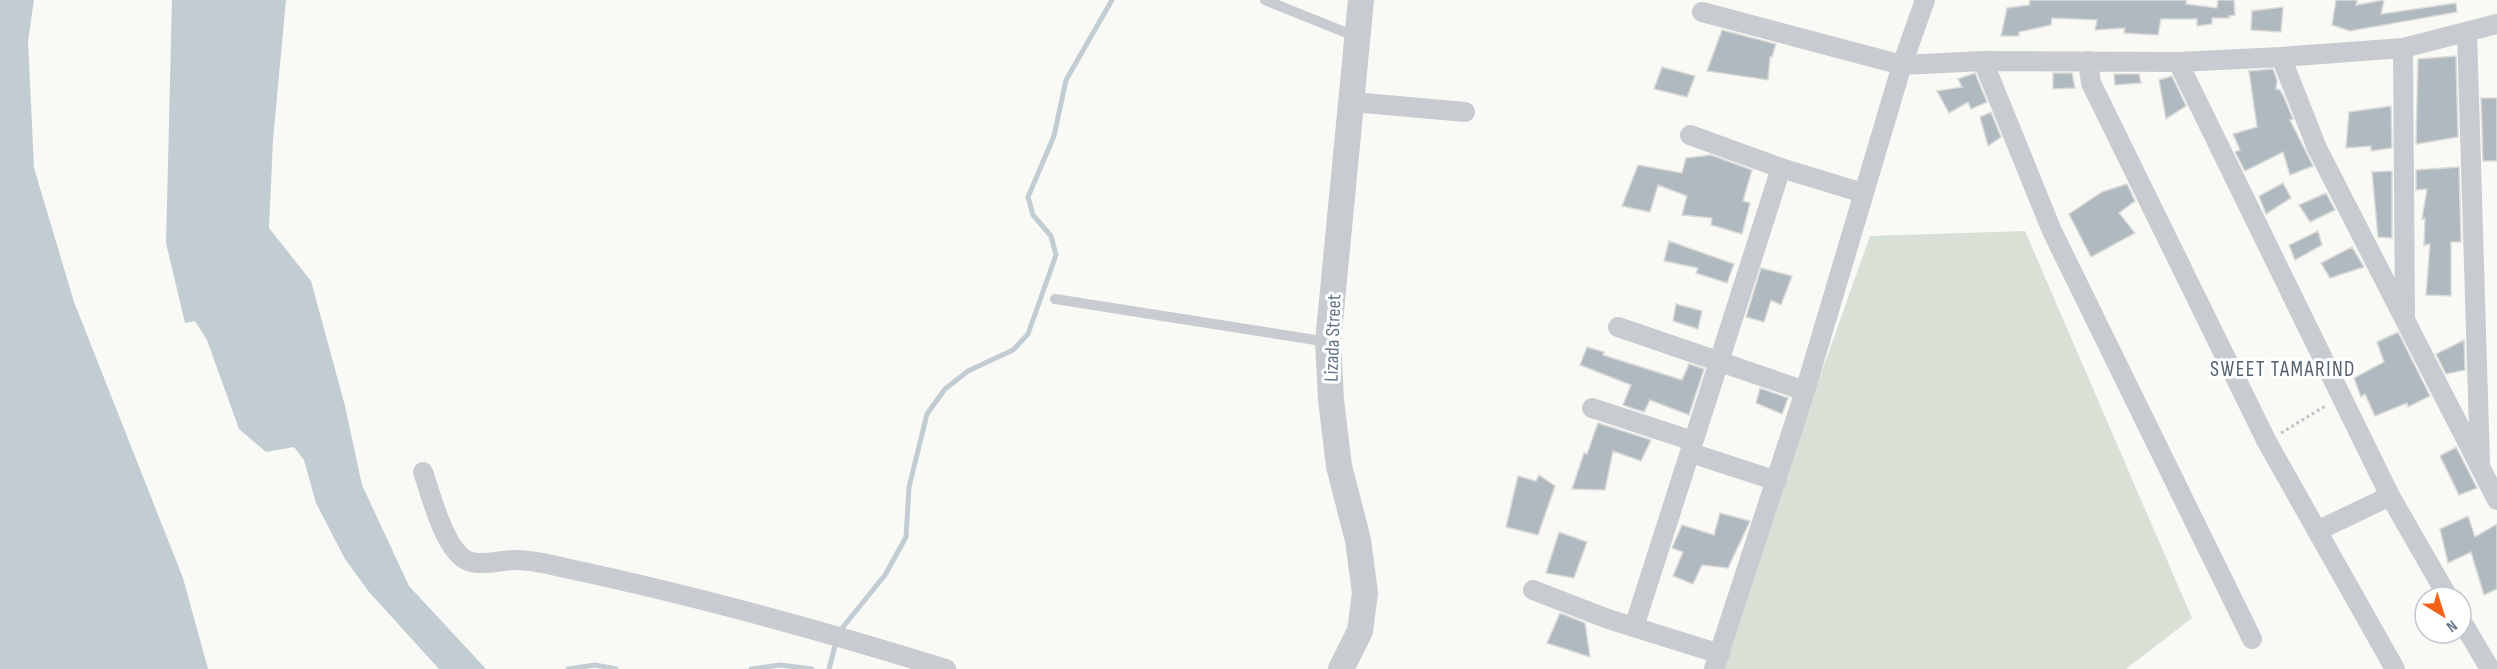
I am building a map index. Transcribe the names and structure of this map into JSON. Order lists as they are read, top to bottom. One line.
{"streets":{"street":["Lizada Street"]},"districts":["SWEET TAMARIND"],"north":"bottom right"}
